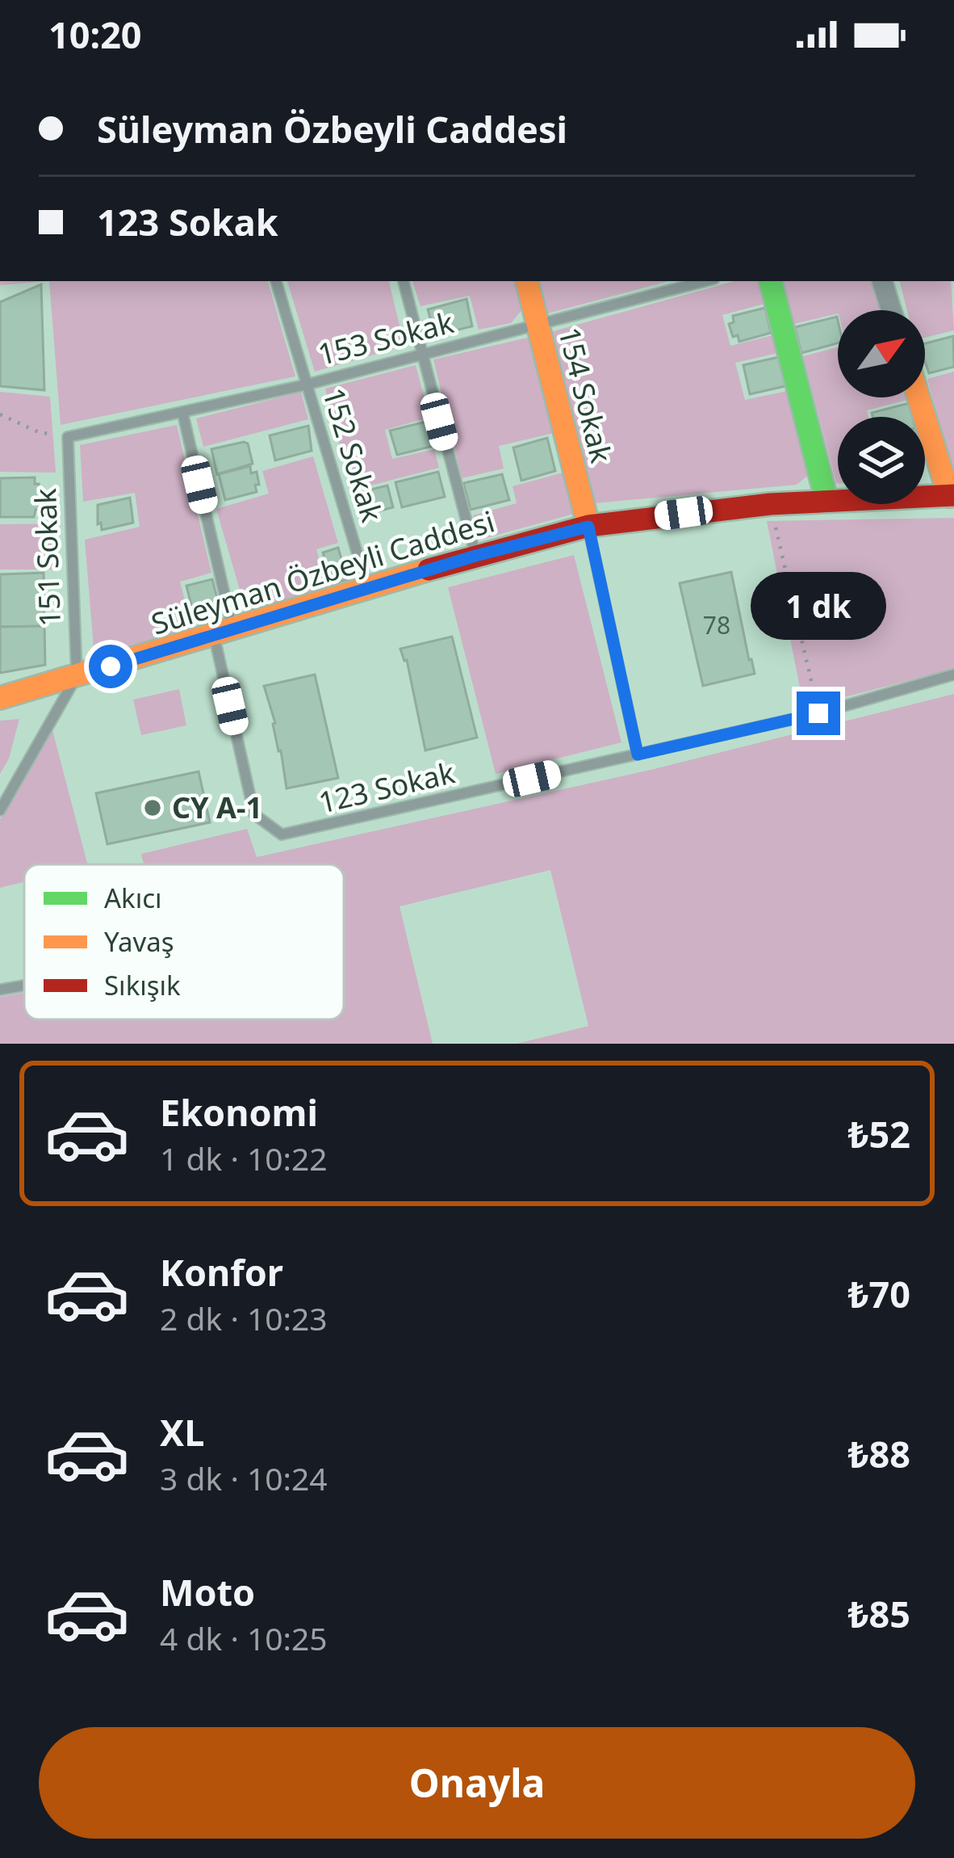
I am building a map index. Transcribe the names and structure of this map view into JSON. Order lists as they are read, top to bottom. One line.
{"streets":{"street":["154 Sokak","Süleyman Özbeyli Caddesi"],"lane":["153 Sokak","152 Sokak","151 Sokak","123 Sokak"]},"crossings":[["153 Sokak","154 Sokak"],["153 Sokak","152 Sokak"],["153 Sokak","151 Sokak"],["154 Sokak","Süleyman Özbeyli Caddesi"],["152 Sokak","Süleyman Özbeyli Caddesi"],["151 Sokak","Süleyman Özbeyli Caddesi"],["Süleyman Özbeyli Caddesi","123 Sokak"]],"places":["CY A-1"],"house_numbers":["78"],"legend":["Akıcı","Yavaş","Sıkışık"],"north":"top right","page":{"status":"10:20","banner":["Süleyman Özbeyli Caddesi","123 Sokak"],"bubble":"1 dk","list":[{"name":"Ekonomi","note":"1 dk · 10:22","value":"₺52"},{"name":"Konfor","note":"2 dk · 10:23","value":"₺70"},{"name":"XL","note":"3 dk · 10:24","value":"₺88"},{"name":"Moto","note":"4 dk · 10:25","value":"₺85"}],"buttons":"Onayla"}}
